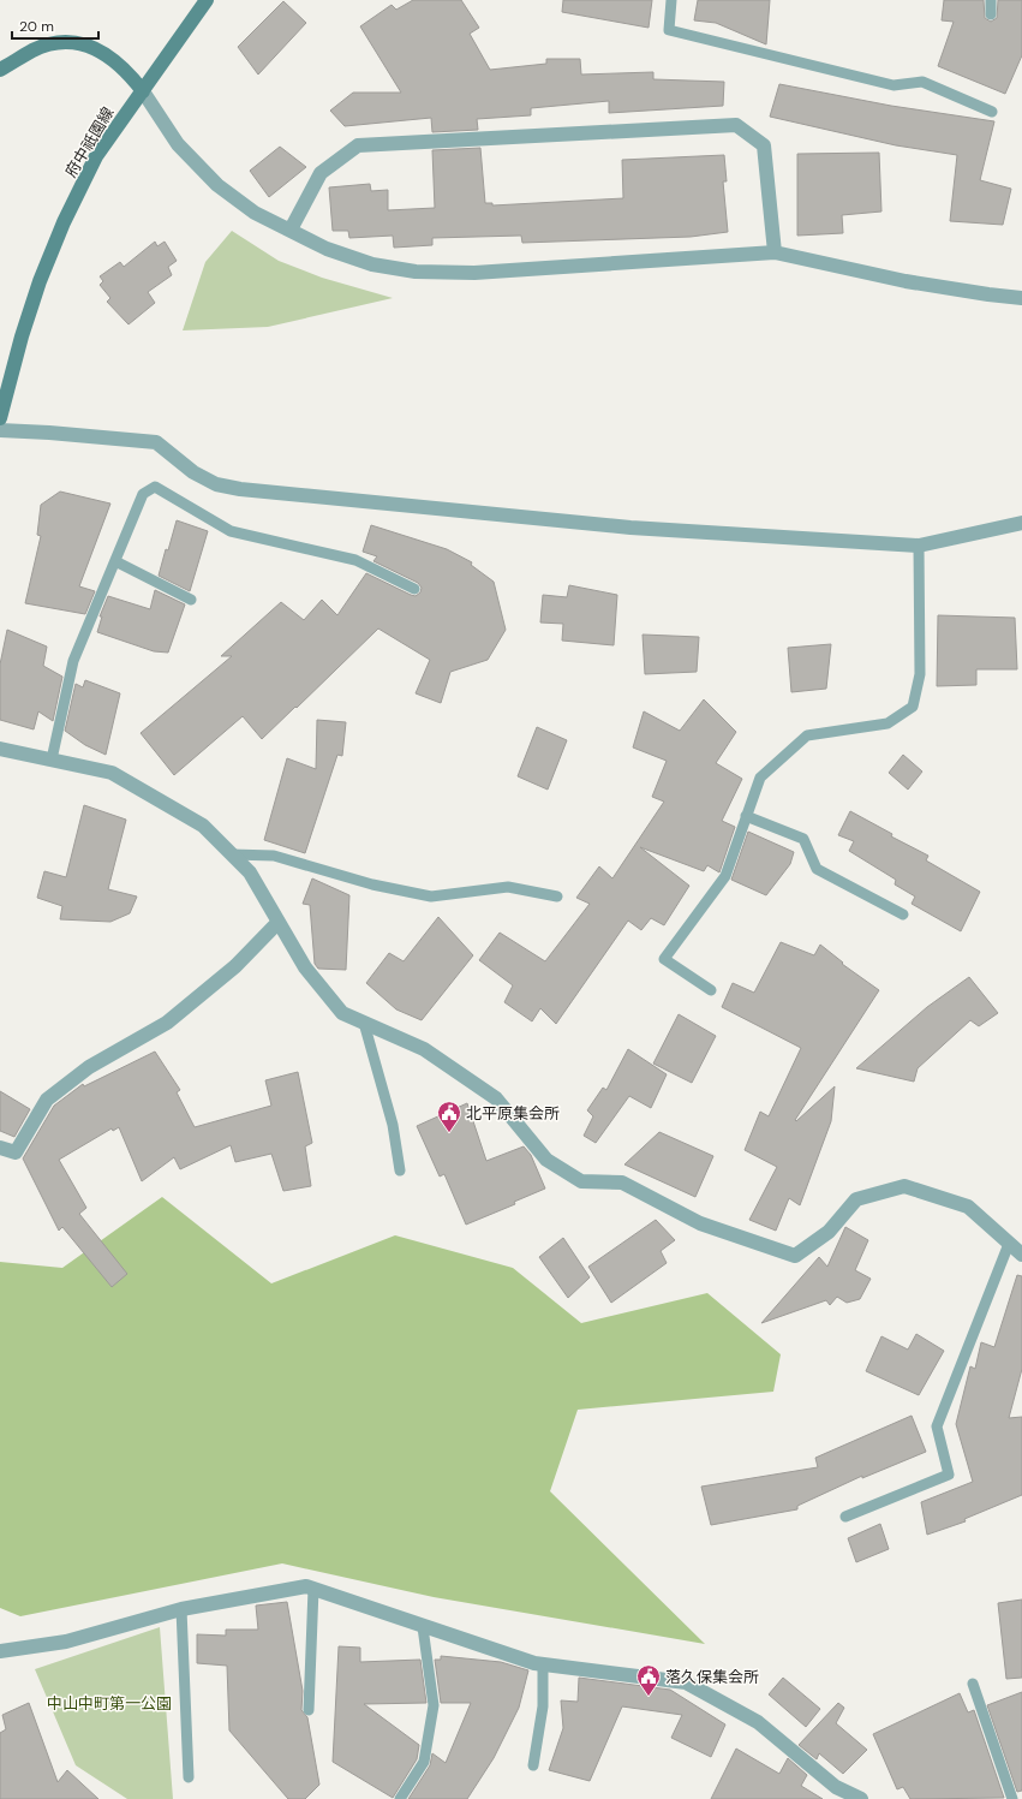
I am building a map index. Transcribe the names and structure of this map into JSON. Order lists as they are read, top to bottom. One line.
{"streets":{"main road":["府中祇園線"]},"parks":["中山中町第一公園"],"places":{"public building":["北平原集会所","落久保集会所"]},"scale_bar":"20 m"}
